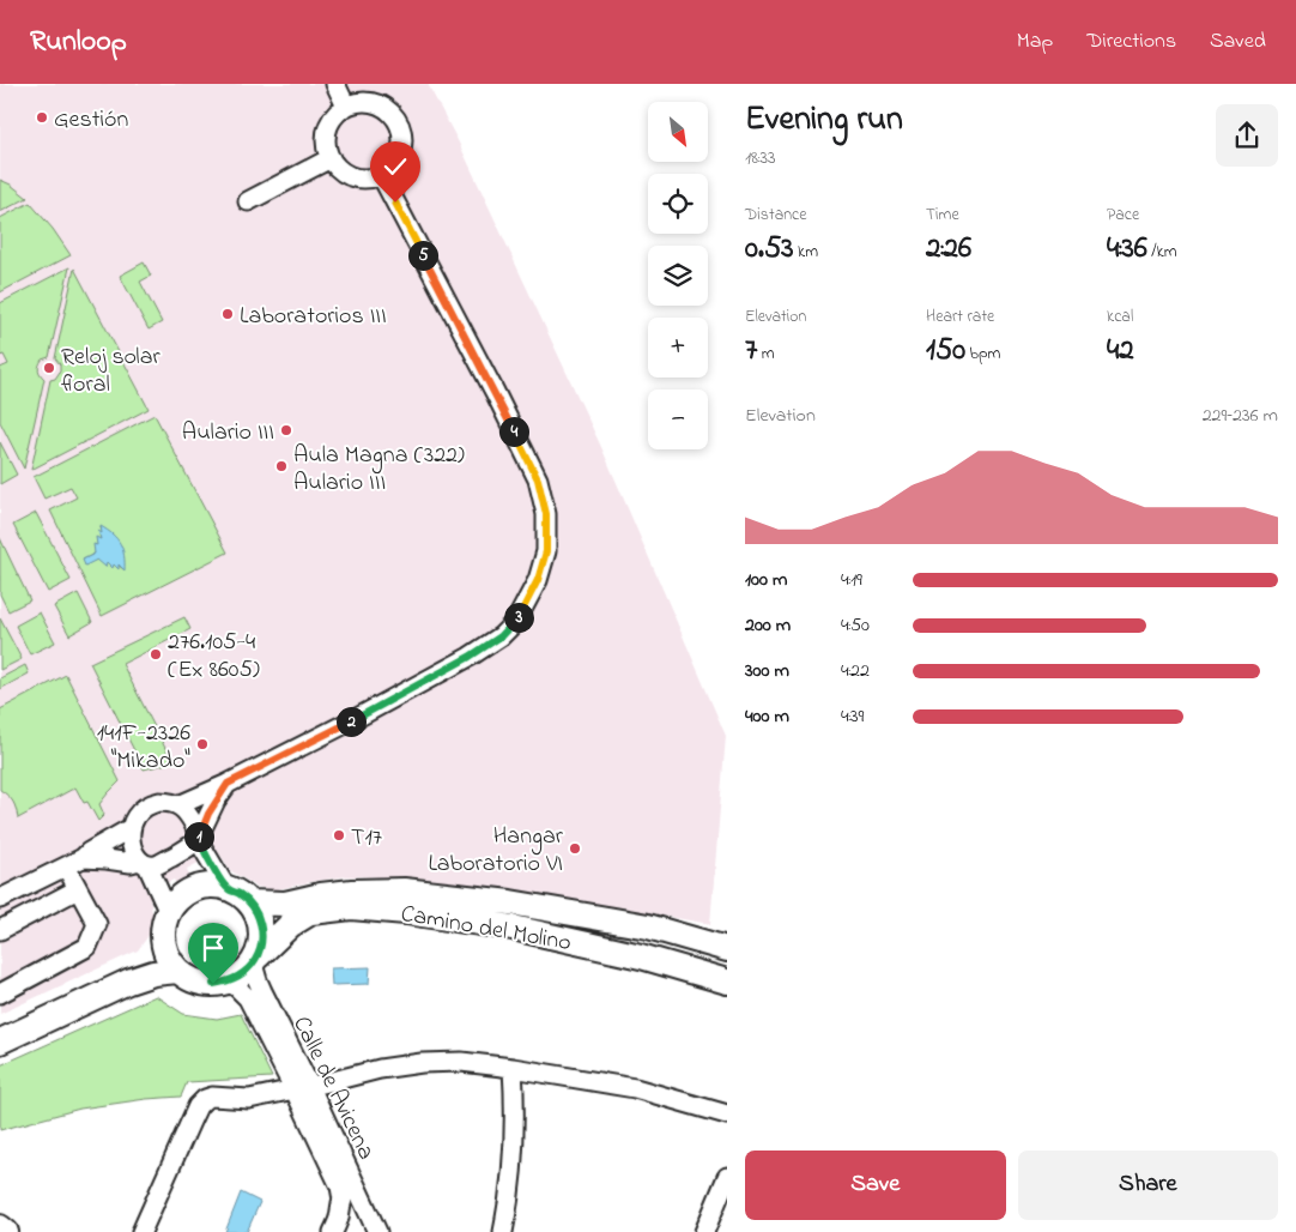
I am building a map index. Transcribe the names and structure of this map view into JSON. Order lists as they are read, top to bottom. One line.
{"streets":{"main road":["Camino del Molino"],"street":["Calle de Avicena"]},"crossings":[["Camino del Molino","Calle de Avicena"]],"places":["Gestión","Laboratorios III","Reloj solar floral","Aulario III","Aula Magna (322) Aulario III","276.105-4 (Ex 8605)","141F-2326 \"Mikado\"","T17","Hangar Laboratorio VI"],"north":"bottom right","page":{"header":"Runloop","nav":["Map","Directions","Saved"],"heading":["Evening run","18:33"],"map_buttons":["+","−"],"stats":[["Distance","0.53 km"],["Time","2:26"],["Pace","4:36 /km"],["Elevation","7 m"],["Heart rate","150 bpm"],["kcal","42"]],"pins":["5","4","3","2","1"],"chart":["Elevation","229–236 m"],"list":[{"name":"100 m","note":"4:19"},{"name":"200 m","note":"4:50"},{"name":"300 m","note":"4:22"},{"name":"400 m","note":"4:39"}],"buttons":["Save","Share"]}}
